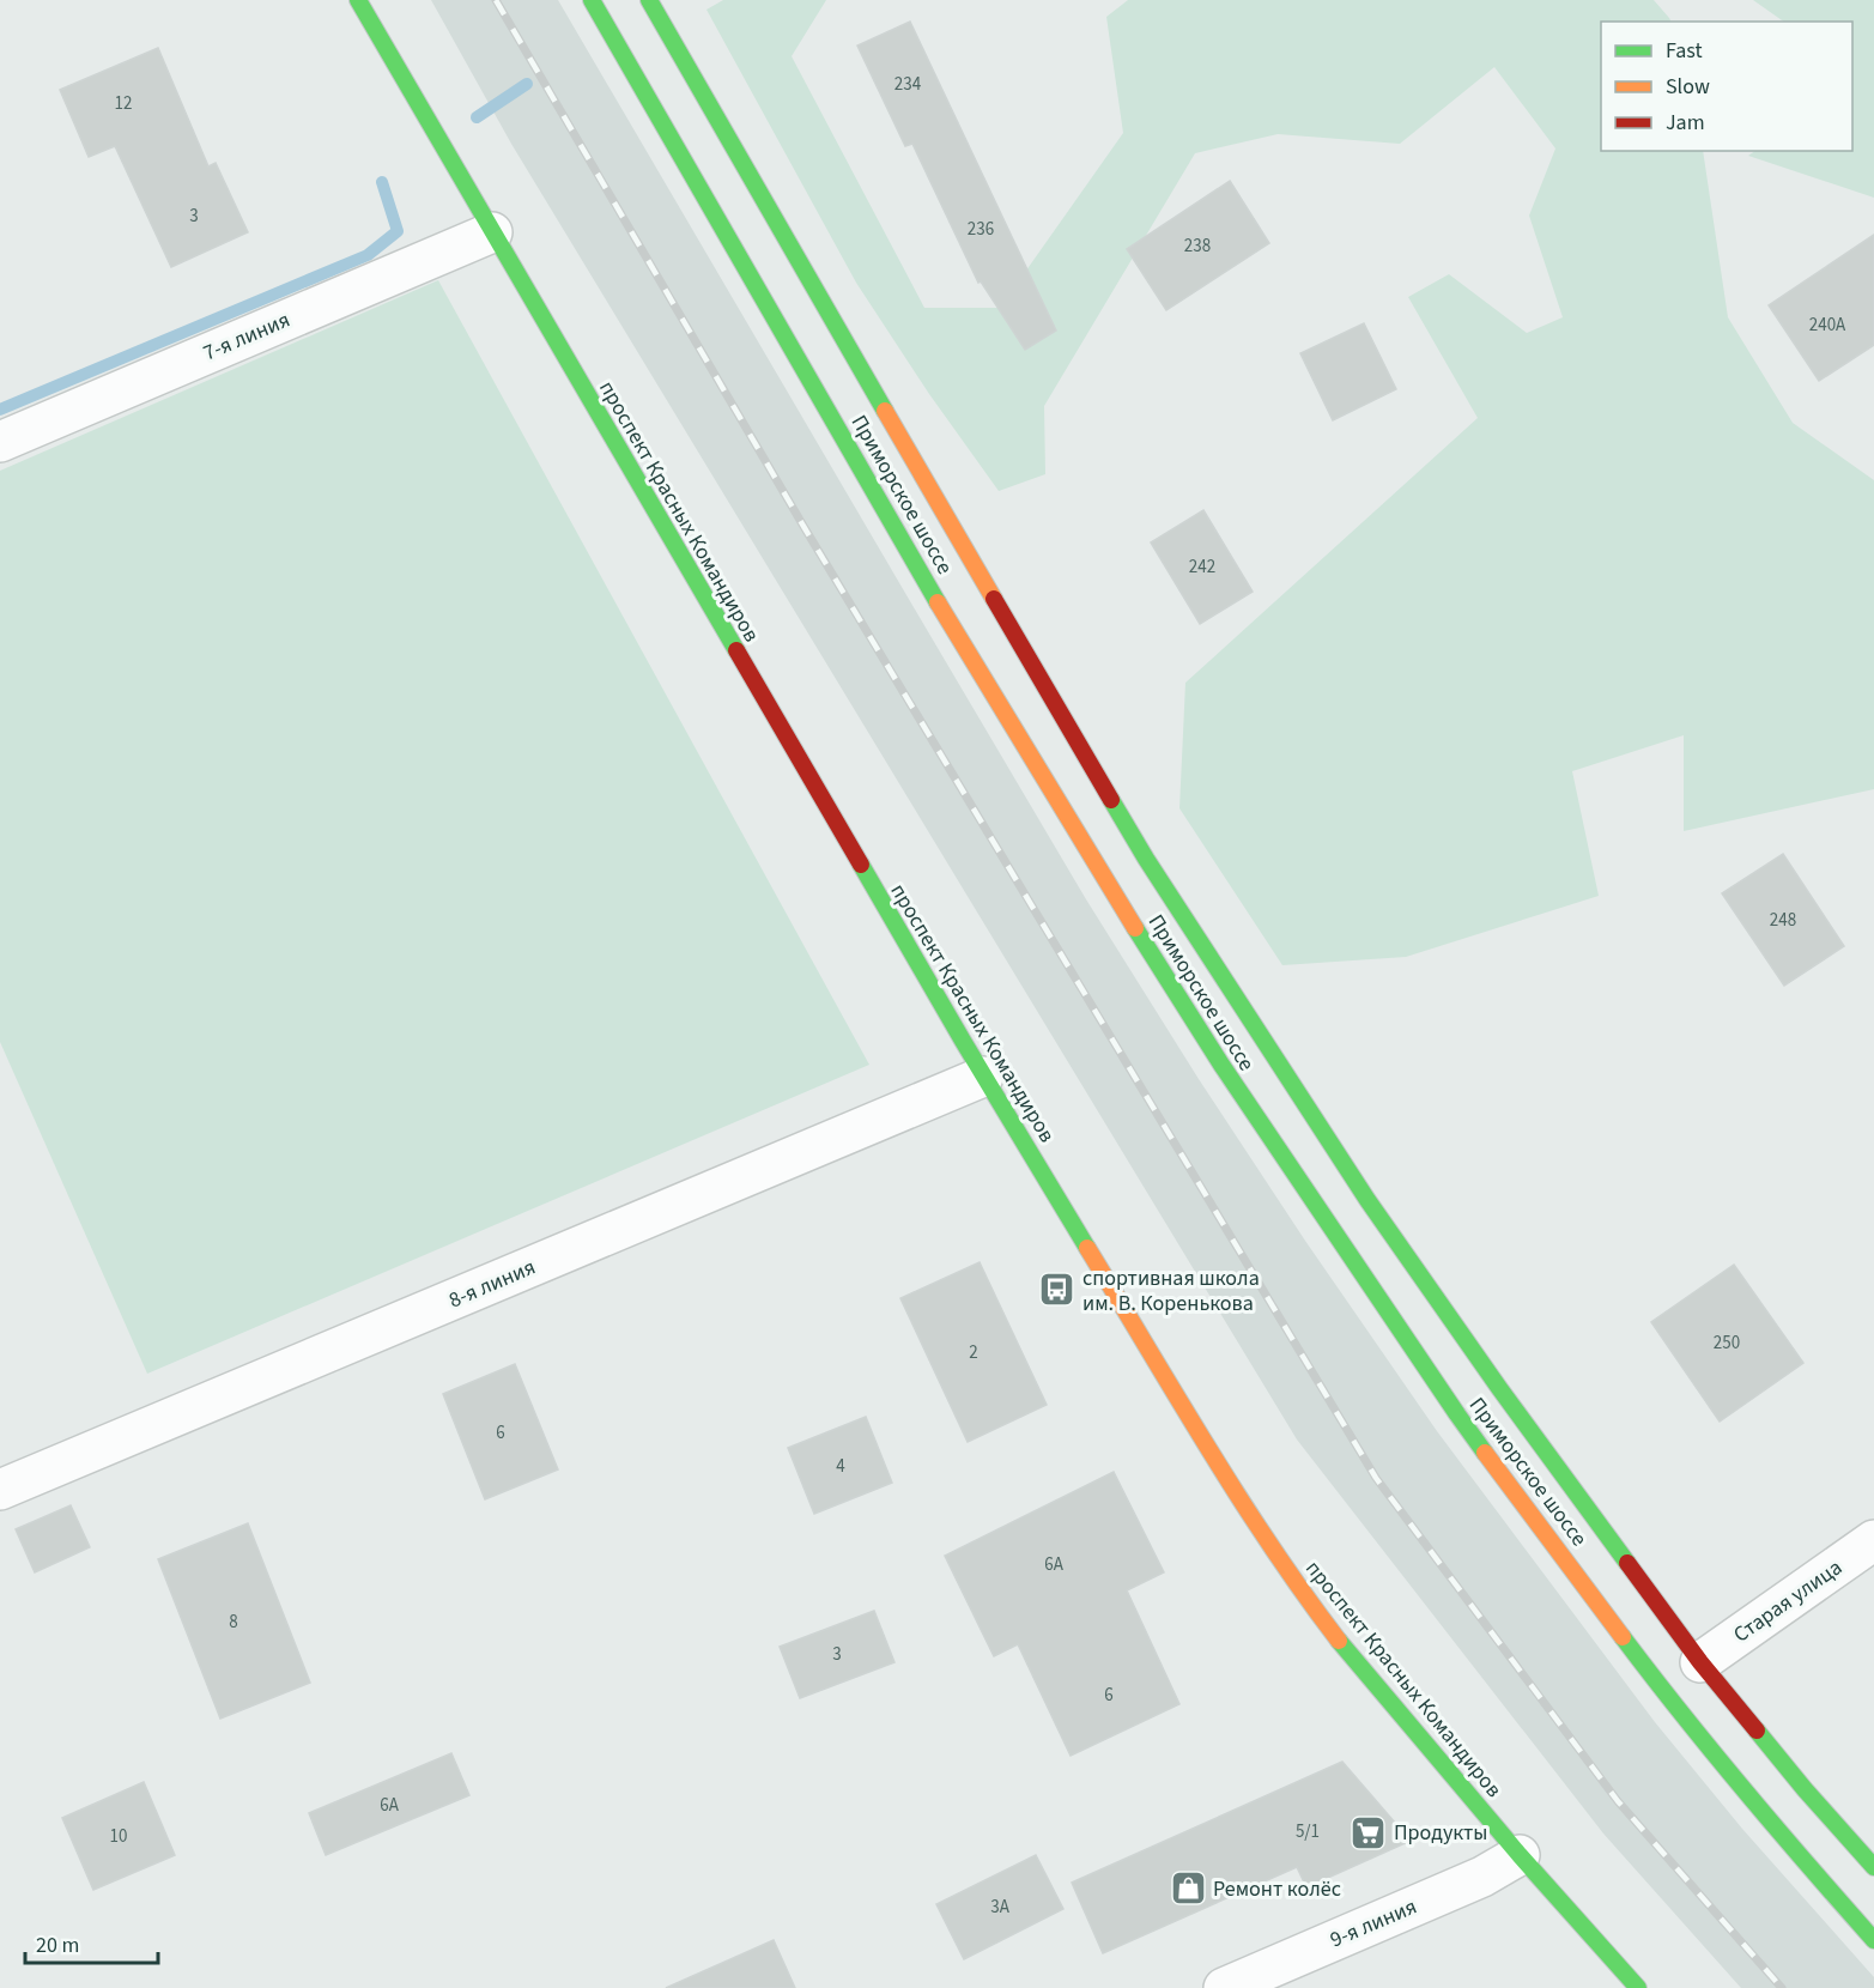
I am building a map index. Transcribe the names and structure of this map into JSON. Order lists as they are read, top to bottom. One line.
{"streets":{"main road":["Приморское шоссе","проспект Красных Командиров"],"street":["7-я линия","8-я линия","Старая улица","9-я линия"]},"crossings":[["7-я линия","проспект Красных Командиров"],["Приморское шоссе","Старая улица"],["проспект Красных Командиров","8-я линия"],["проспект Красных Командиров","9-я линия"]],"places":{"bus stop":["спортивная школа им. В. Коренькова"],"supermarket":["Продукты"],"shop":["Ремонт колёс"]},"house_numbers":["234","12","3","236","238","240А","242","248","250","2","6","4","6А","8","3","6","6А","5/1","10","3А"],"legend":["Fast","Slow","Jam"],"scale_bar":"20 m"}
